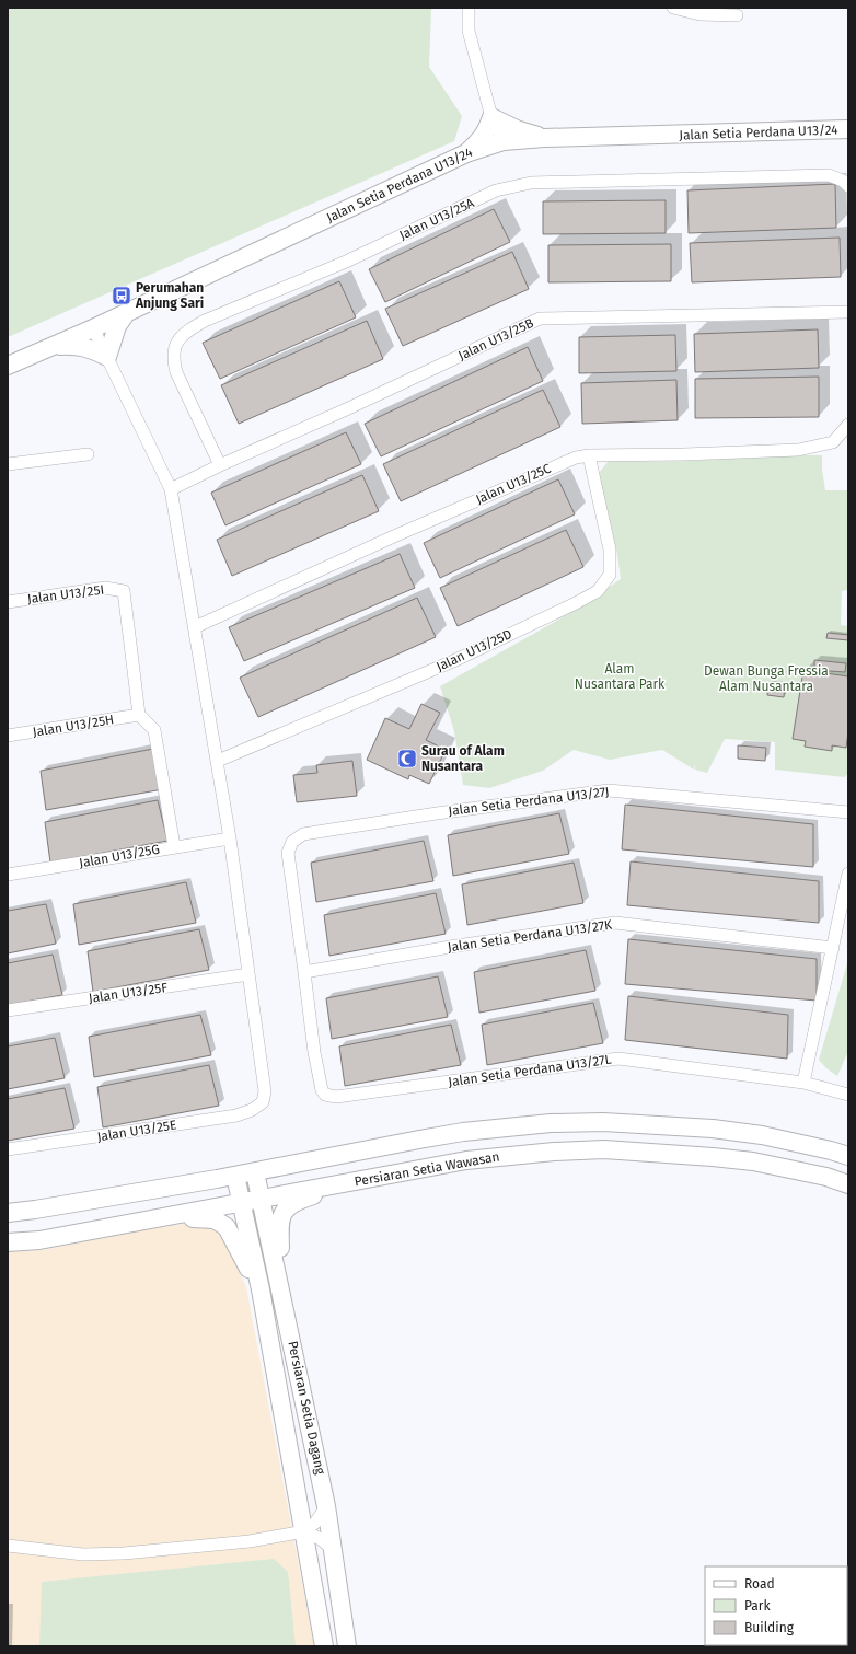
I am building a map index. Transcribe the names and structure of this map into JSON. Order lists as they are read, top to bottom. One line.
{"streets":{"street":["Jalan Setia Perdana U13/24","Jalan U13/25A","Jalan U13/25B","Jalan U13/25C","Jalan U13/25I","Jalan U13/25D","Jalan U13/25H","Jalan Setia Perdana U13/27J","Jalan U13/25G","Jalan Setia Perdana U13/27K","Jalan U13/25F","Jalan Setia Perdana U13/27L","Jalan U13/25E","Persiaran Setia Wawasan","Persiaran Setia Dagang"]},"crossings":[["Jalan U13/25A","Jalan U13/25B"],["Jalan U13/25C","Jalan U13/25D"],["Jalan U13/25I","Jalan U13/25H"],["Jalan Setia Perdana U13/27J","Jalan Setia Perdana U13/27L"],["Jalan Setia Perdana U13/27K","Jalan Setia Perdana U13/27L"],["Jalan U13/25F","Jalan U13/25E"],["Persiaran Setia Wawasan","Persiaran Setia Dagang"]],"parks":["Alam Nusantara Park","Dewan Bunga Fressia Alam Nusantara"],"places":{"bus stop":["Perumahan Anjung Sari"],"mosque":["Surau of Alam Nusantara"]},"legend":["Road","Park","Building"]}
